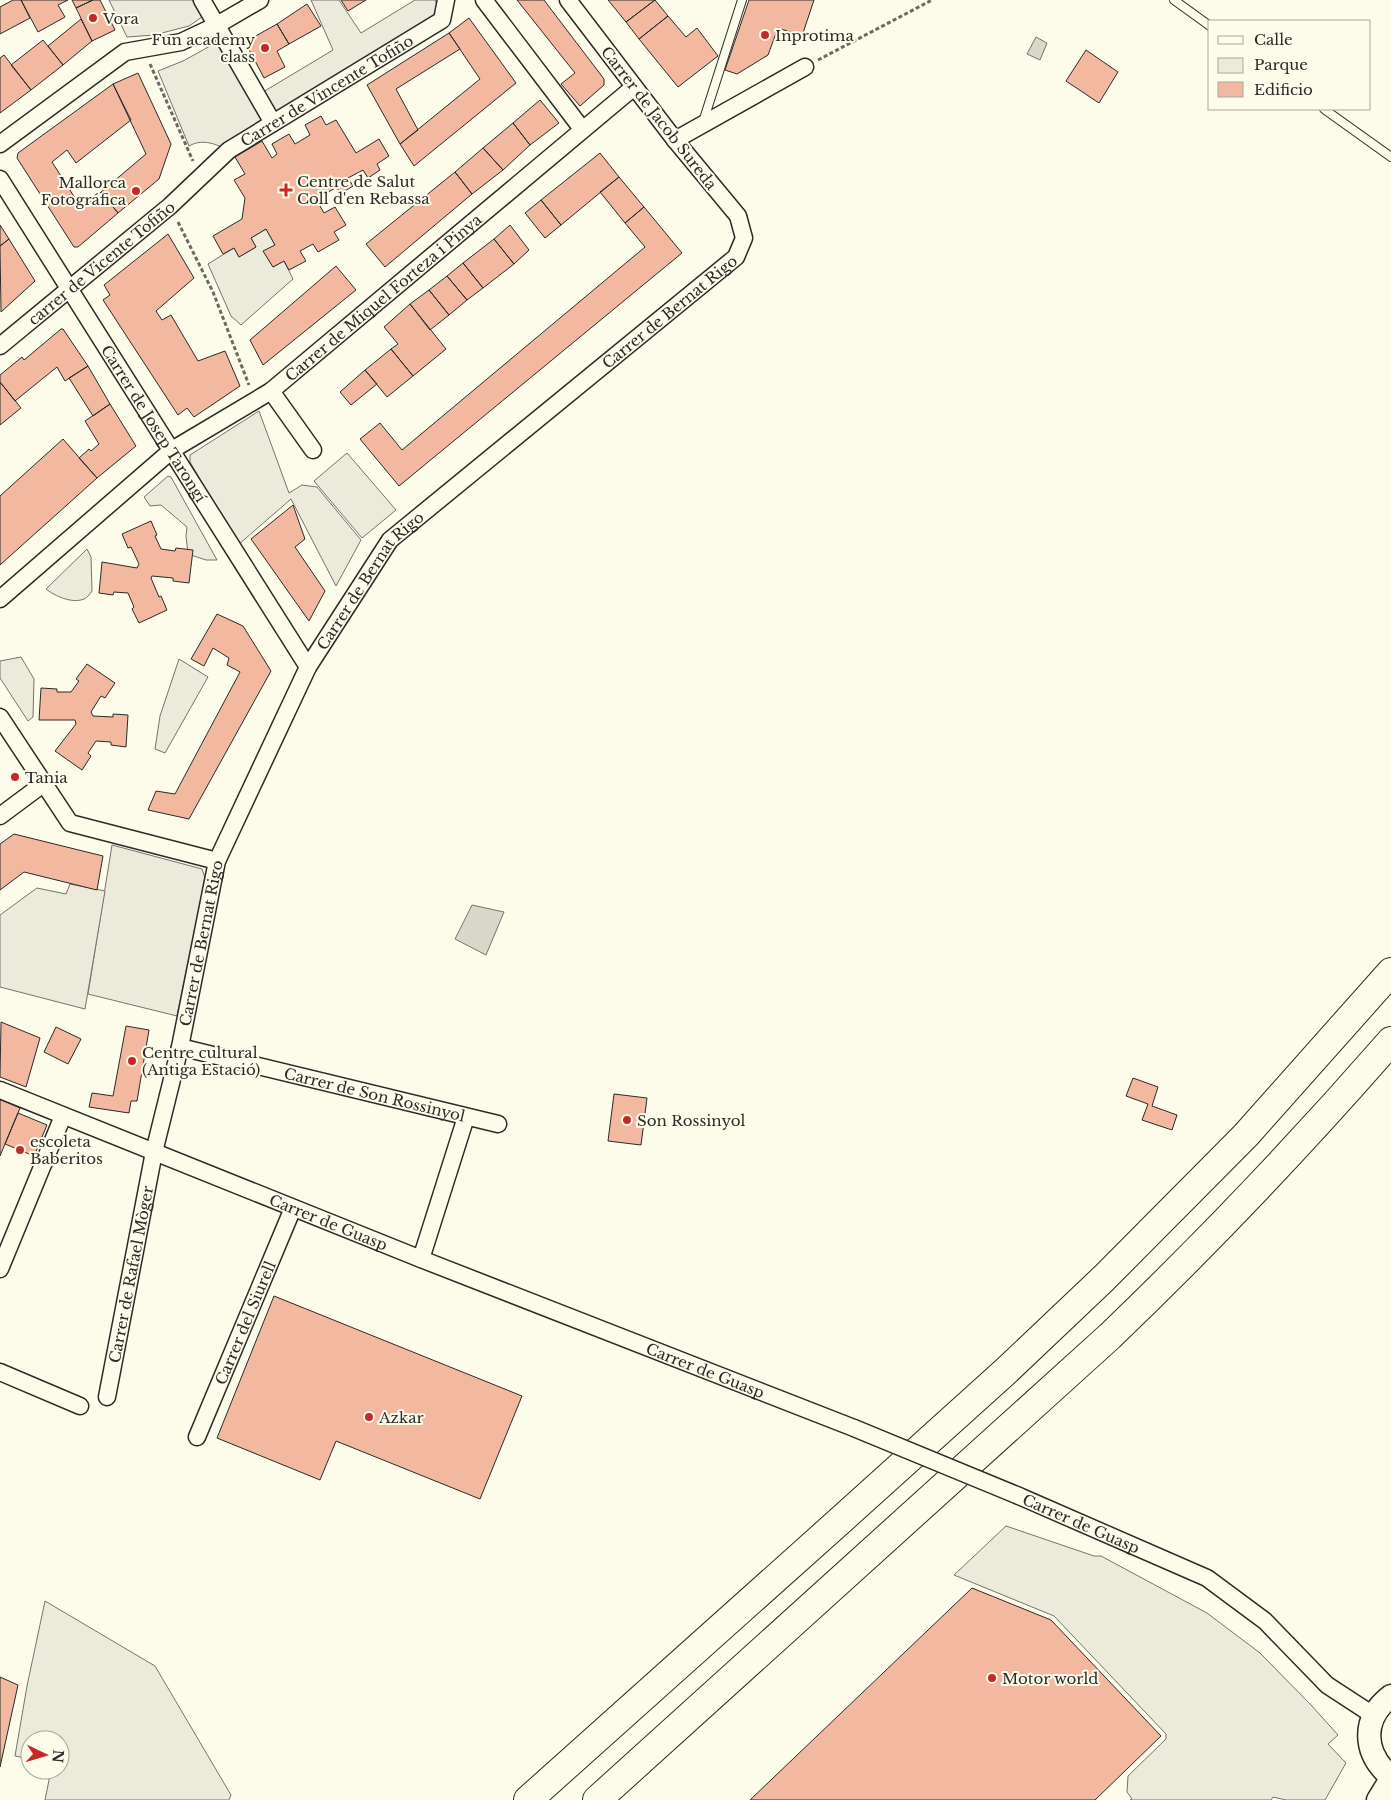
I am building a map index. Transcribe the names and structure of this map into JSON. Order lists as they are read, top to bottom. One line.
{"streets":{"street":["Carrer de Vincente Tofiño","Carrer de Jacob Sureda","carrer de Vicente Tofiño","Carrer de Miquel Forteza i Pinya","Carrer de Bernat Rigo","Carrer de Josep Tarongí","Carrer de Son Rossinyol","Carrer de Guasp","Carrer de Rafael Mòger","Carrer del Siurell"]},"crossings":[["Carrer de Vincente Tofiño","carrer de Vicente Tofiño"],["Carrer de Jacob Sureda","Carrer de Miquel Forteza i Pinya"],["Carrer de Jacob Sureda","Carrer de Bernat Rigo"],["carrer de Vicente Tofiño","Carrer de Josep Tarongí"],["Carrer de Miquel Forteza i Pinya","Carrer de Josep Tarongí"],["Carrer de Bernat Rigo","Carrer de Josep Tarongí"],["Carrer de Bernat Rigo","Carrer de Son Rossinyol"],["Carrer de Guasp","Carrer de Rafael Mòger"],["Carrer de Guasp","Carrer del Siurell"]],"places":{"other":["Vora","Inprotima","Fun academy class","Mallorca Fotográfica","Tania","Centre cultural (Antiga Estació)","Son Rossinyol","escoleta Baberitos","Azkar","Motor world"],"health":["Centre de Salut Coll d'en Rebassa"]},"legend":["Calle","Parque","Edificio"],"north":"right"}
